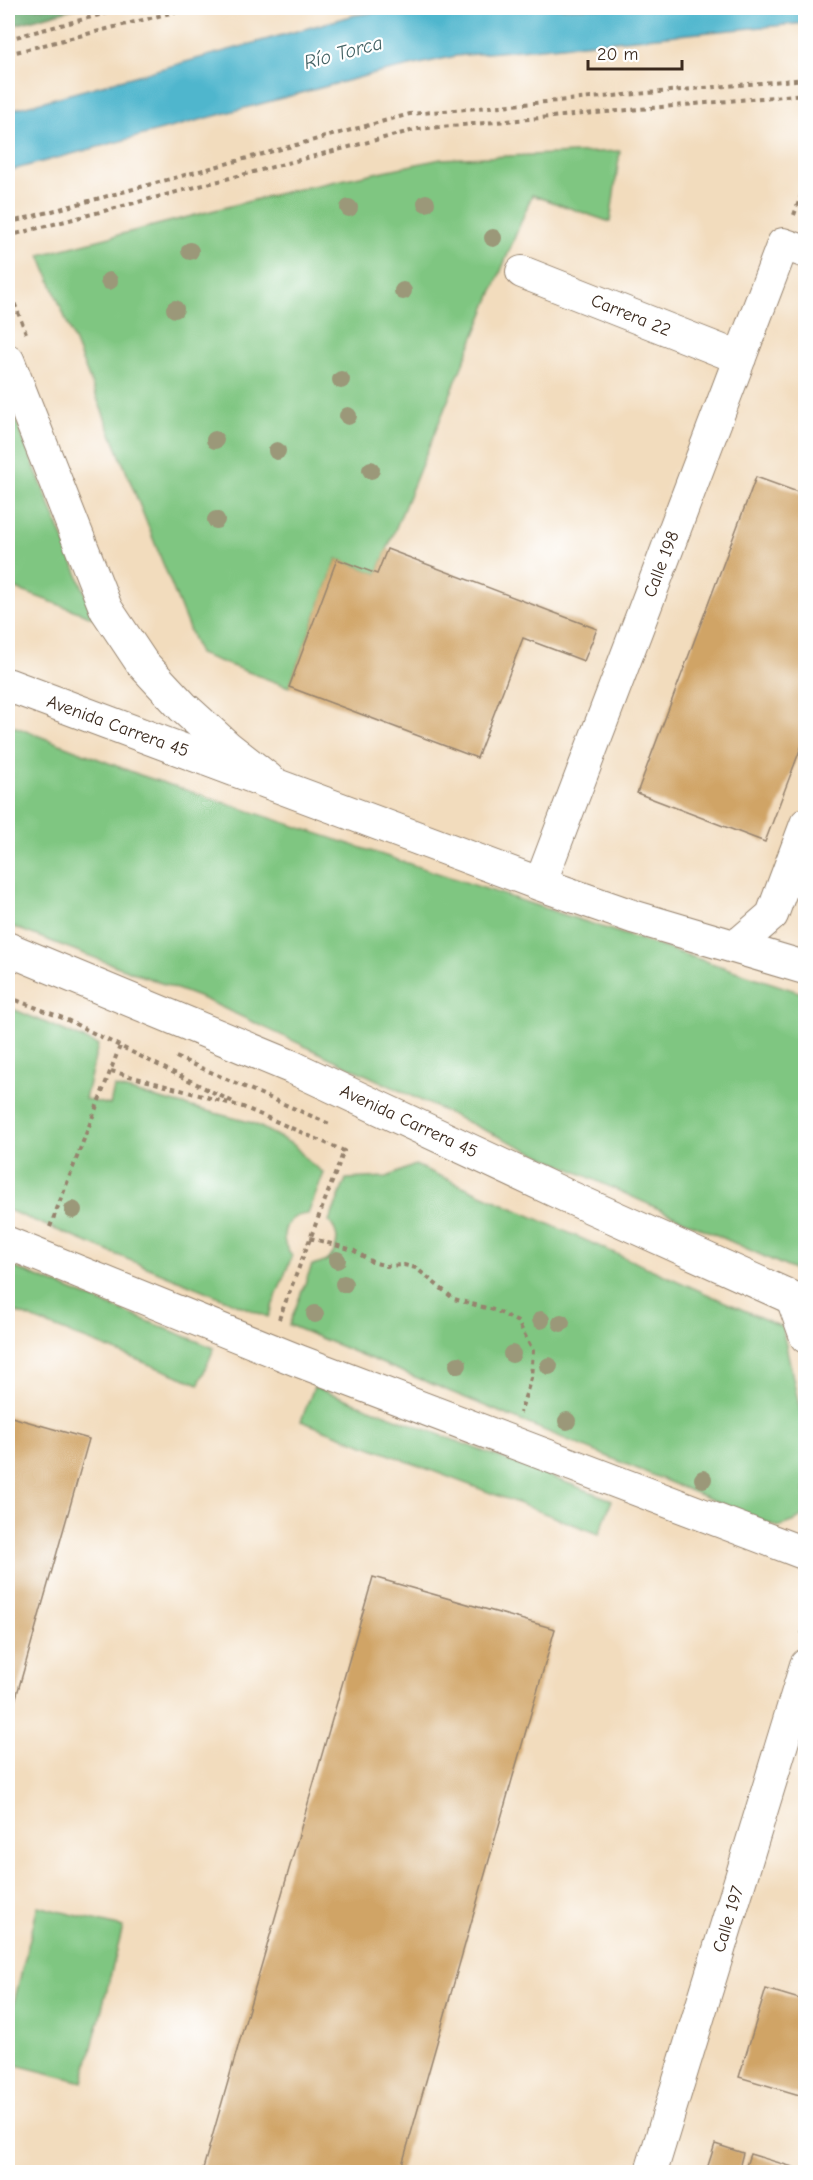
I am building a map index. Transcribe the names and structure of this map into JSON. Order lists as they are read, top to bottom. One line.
{"streets":{"main road":["Avenida Carrera 45"],"street":["Carrera 22","Calle 198","Calle 197"]},"crossings":[["Carrera 22","Calle 198"],["Calle 198","Avenida Carrera 45"]],"water":["Río Torca"],"scale_bar":"20 m"}
